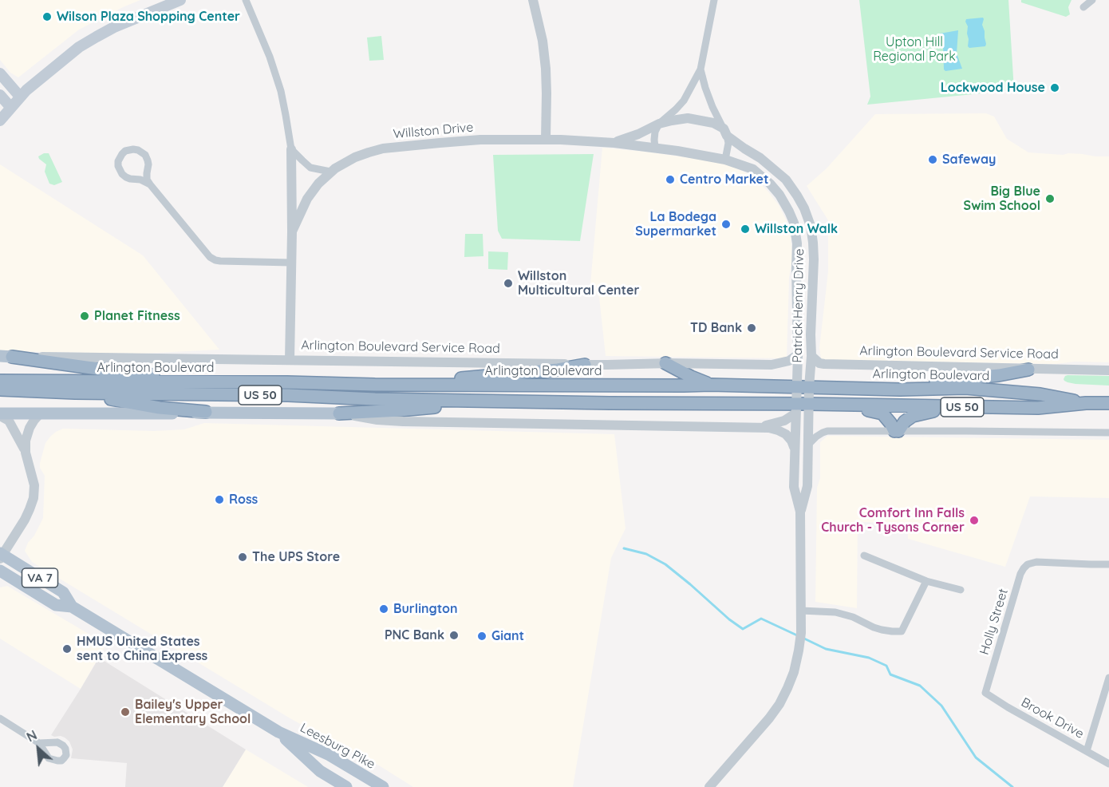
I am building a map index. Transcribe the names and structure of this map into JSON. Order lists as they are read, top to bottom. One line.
{"streets":{"highway":["Arlington Boulevard","US 50"],"main road":["VA 7","Leesburg Pike"],"street":["Willston Drive","Patrick Henry Drive","Arlington Boulevard Service Road","Holly Street","Brook Drive"]},"crossings":[["Willston Drive","Patrick Henry Drive"],["Patrick Henry Drive","Arlington Boulevard Service Road"],["Patrick Henry Drive","Arlington Boulevard"],["Holly Street","Brook Drive"]],"parks":["Upton Hill Regional Park"],"places":["Wilson Plaza Shopping Center","Lockwood House","Safeway","Centro Market","Big Blue Swim School","La Bodega Supermarket","Willston Walk","Willston Multicultural Center","Planet Fitness","TD Bank","Ross","Comfort Inn Falls Church - Tysons Corner","The UPS Store","Burlington","PNC Bank","Giant","HMUS United States sent to China Express","Bailey's Upper Elementary School"],"north":"top left"}
